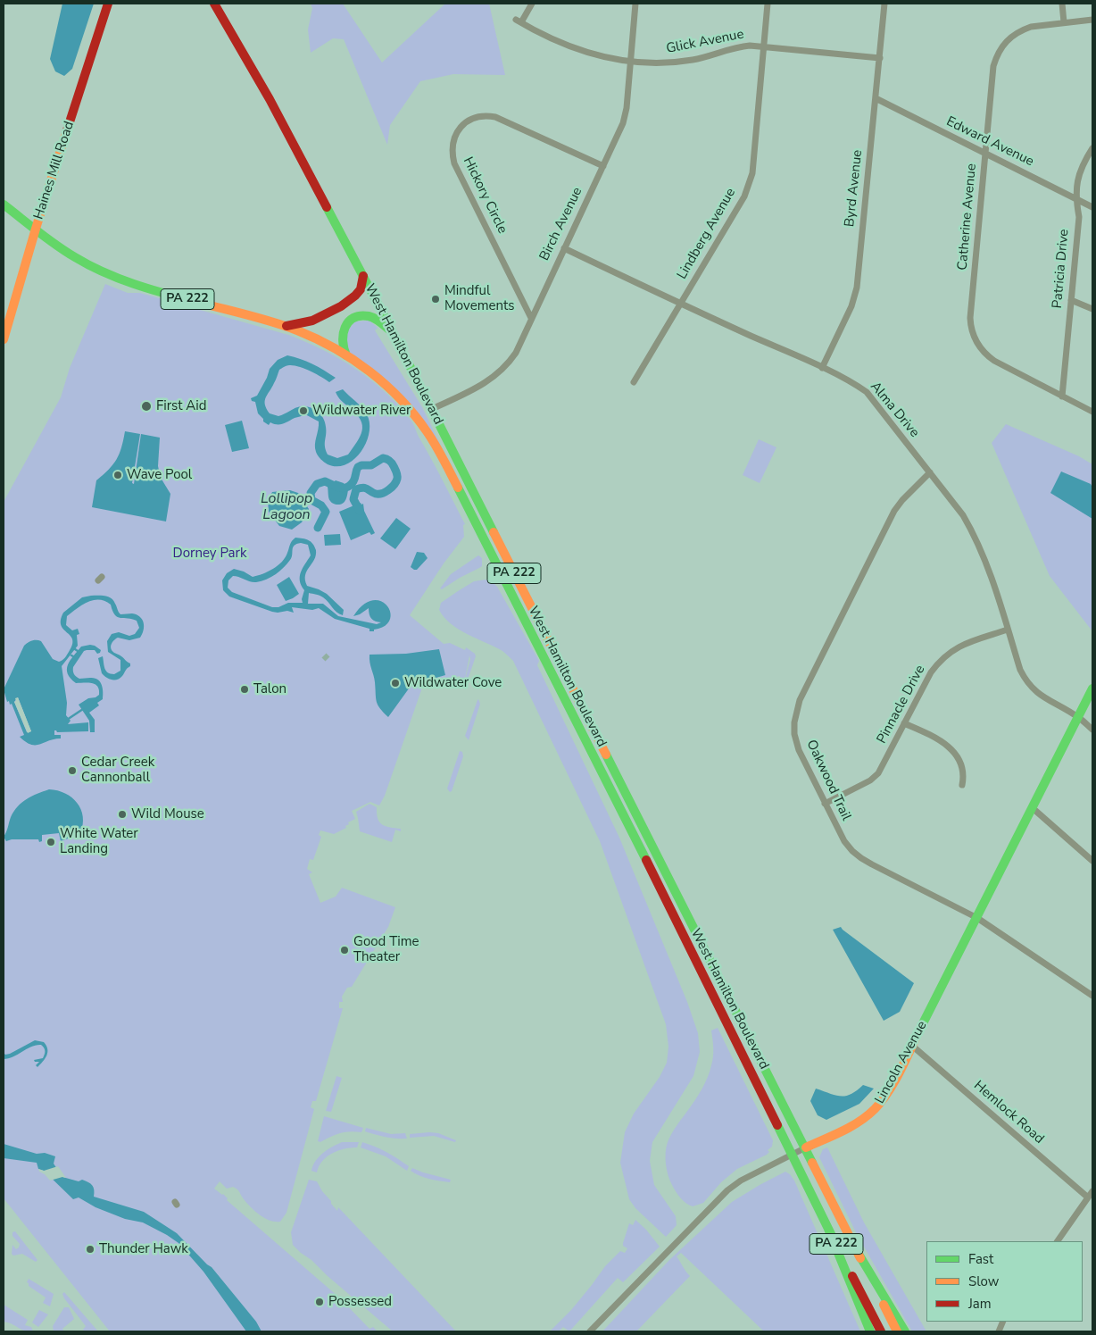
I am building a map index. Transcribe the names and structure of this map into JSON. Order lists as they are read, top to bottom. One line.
{"streets":{"main road":["Haines Mill Road","PA 222","West Hamilton Boulevard","Lincoln Avenue"],"street":["Glick Avenue","Edward Avenue","Byrd Avenue","Hickory Circle","Catherine Avenue","Birch Avenue","Lindberg Avenue","Patricia Drive","Alma Drive","Pinnacle Drive","Oakwood Trail","Hemlock Road"]},"crossings":[["Glick Avenue","Byrd Avenue"],["Glick Avenue","Birch Avenue"],["Glick Avenue","Lindberg Avenue"],["Edward Avenue","Byrd Avenue"],["Edward Avenue","Catherine Avenue"],["Edward Avenue","Patricia Drive"],["Haines Mill Road","PA 222"],["Byrd Avenue","Alma Drive"],["Hickory Circle","Birch Avenue"],["Catherine Avenue","Patricia Drive"],["Birch Avenue","West Hamilton Boulevard"],["Birch Avenue","Alma Drive"],["Lindberg Avenue","Alma Drive"],["PA 222","West Hamilton Boulevard"],["West Hamilton Boulevard","Lincoln Avenue"],["Alma Drive","Pinnacle Drive"],["Alma Drive","Oakwood Trail"],["Alma Drive","Lincoln Avenue"],["Pinnacle Drive","Oakwood Trail"],["Oakwood Trail","Lincoln Avenue"],["Lincoln Avenue","Hemlock Road"]],"water":["Lollipop Lagoon"],"parks":["Dorney Park"],"places":["Mindful Movements","First Aid","Wildwater River","Wave Pool","Wildwater Cove","Talon","Cedar Creek Cannonball","Wild Mouse","White Water Landing","Good Time Theater","Thunder Hawk","Possessed"],"legend":["Fast","Slow","Jam"]}
